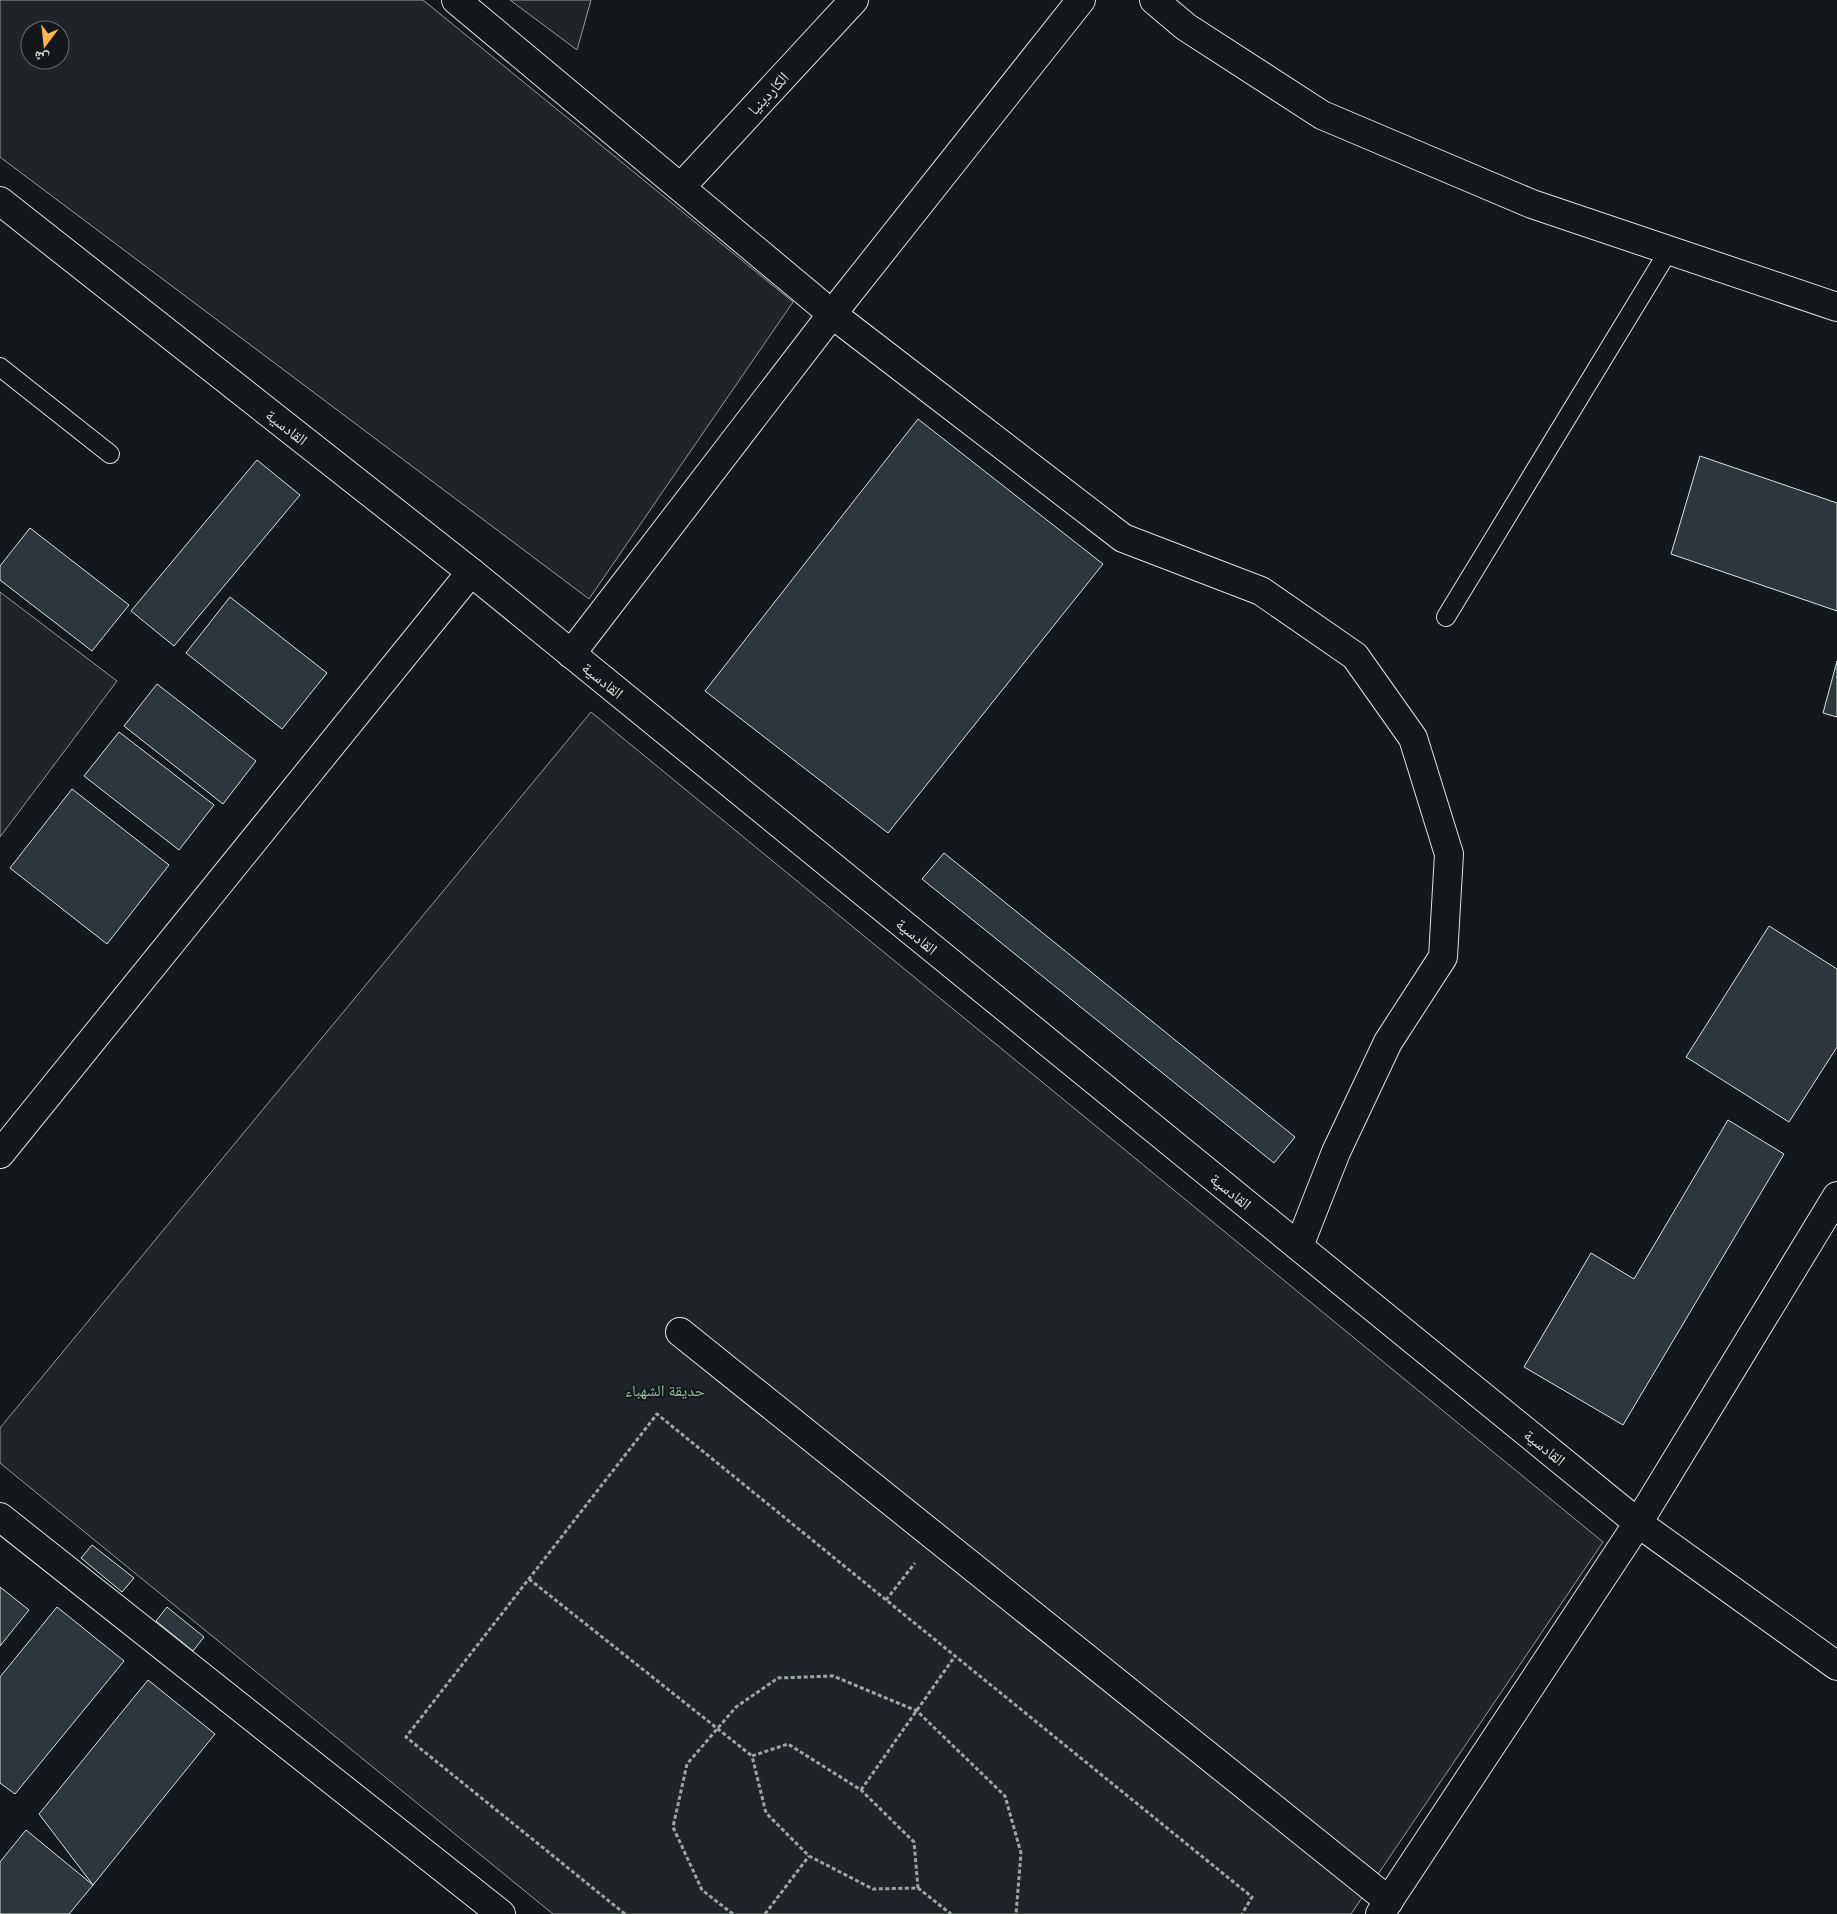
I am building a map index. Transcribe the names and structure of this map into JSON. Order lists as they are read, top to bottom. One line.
{"streets":{"street":["الكاردينيا","القادسية"]},"parks":["حديقة الشهباء"],"north":"bottom"}
